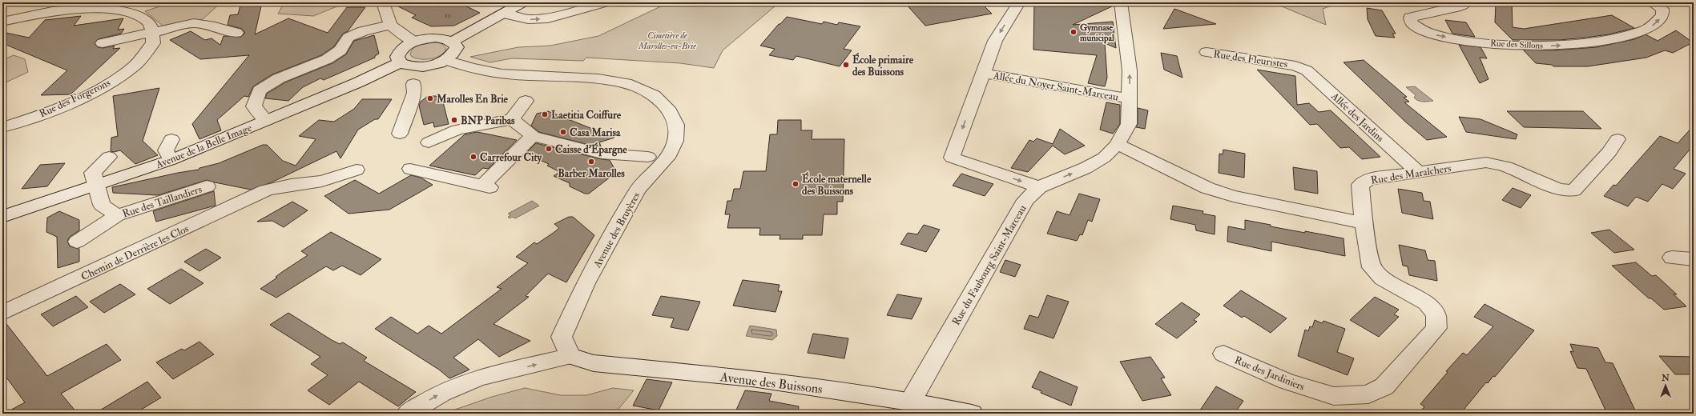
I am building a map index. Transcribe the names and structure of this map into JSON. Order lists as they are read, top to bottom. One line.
{"streets":{"street":["Rue des Sillons","Rue des Fleuristes","Allée du Noyer Saint-Marceau","Rue des Forgerons","Allée des Jardins","Avenue de la Belle Image","Rue des Maraîchers","Rue des Taillandiers","Avenue des Bruyères","Chemin de Derrière les Clos","Rue du Faubourg Saint-Marceau","Rue des Jardiniers","Avenue des Buissons"]},"crossings":[["Rue des Fleuristes","Allée des Jardins"],["Allée du Noyer Saint-Marceau","Rue du Faubourg Saint-Marceau"],["Allée des Jardins","Rue des Maraîchers"],["Avenue de la Belle Image","Rue des Taillandiers"],["Rue des Maraîchers","Rue des Jardiniers"],["Avenue des Bruyères","Avenue des Buissons"],["Rue du Faubourg Saint-Marceau","Avenue des Buissons"]],"parks":["Cimetière de Marolles-en-Brie"],"places":["Gymnase municipal","École primaire des Buissons","Marolles En Brie","Laetitia Coiffure","BNP Paribas","Casa Marisa","Caisse d'Épargne","Carrefour City","Barber Marolles","École maternelle des Buissons"],"house_numbers":["10"],"north":"top"}
